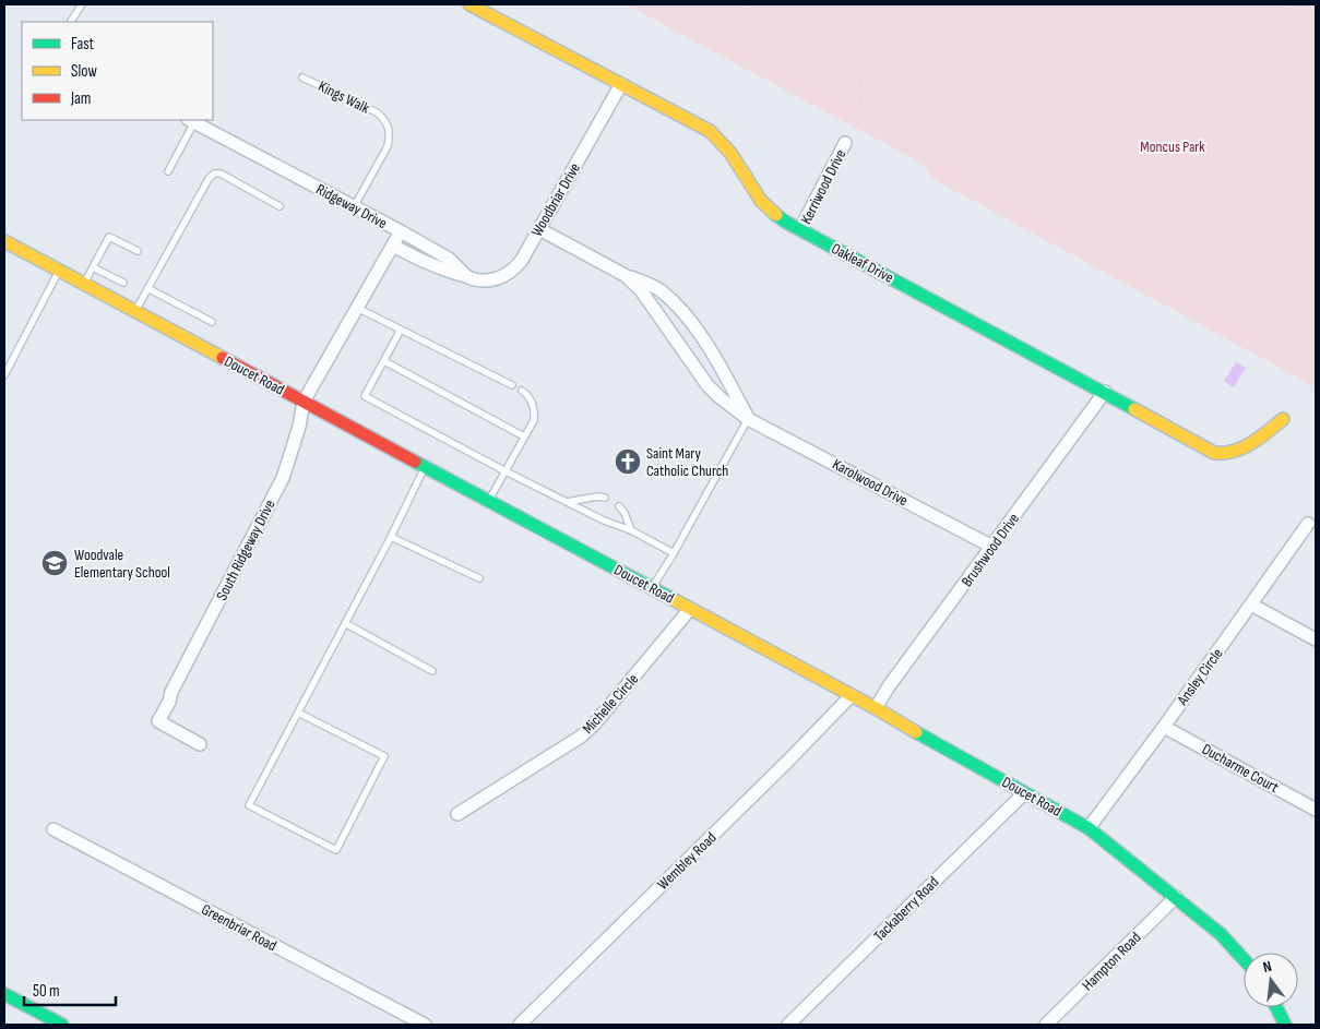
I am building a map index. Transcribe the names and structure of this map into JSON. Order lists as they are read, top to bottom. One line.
{"streets":{"street":["Kerriwood Drive","Woodbriar Drive","Ridgeway Drive","Oakleaf Drive","Doucet Road","Karolwood Drive","South Ridgeway Drive","Brushwood Drive","Ansley Circle","Michelle Circle","Ducharme Court","Wembley Road","Tackaberry Road","Greenbriar Road","Hampton Road"],"lane":["Kings Walk"]},"crossings":[["Kings Walk","Ridgeway Drive"],["Kerriwood Drive","Oakleaf Drive"],["Woodbriar Drive","Ridgeway Drive"],["Woodbriar Drive","Oakleaf Drive"],["Woodbriar Drive","Karolwood Drive"],["Ridgeway Drive","Doucet Road"],["Ridgeway Drive","South Ridgeway Drive"],["Oakleaf Drive","Brushwood Drive"],["Doucet Road","South Ridgeway Drive"],["Doucet Road","Brushwood Drive"],["Doucet Road","Ansley Circle"],["Doucet Road","Michelle Circle"],["Doucet Road","Wembley Road"],["Doucet Road","Tackaberry Road"],["Doucet Road","Hampton Road"],["Karolwood Drive","Brushwood Drive"],["Ansley Circle","Ducharme Court"]],"parks":["Moncus Park"],"places":{"church":["Saint Mary Catholic Church"],"school or university":["Woodvale Elementary School"]},"legend":["Fast","Slow","Jam"],"scale_bar":"50 m","north":"top"}
